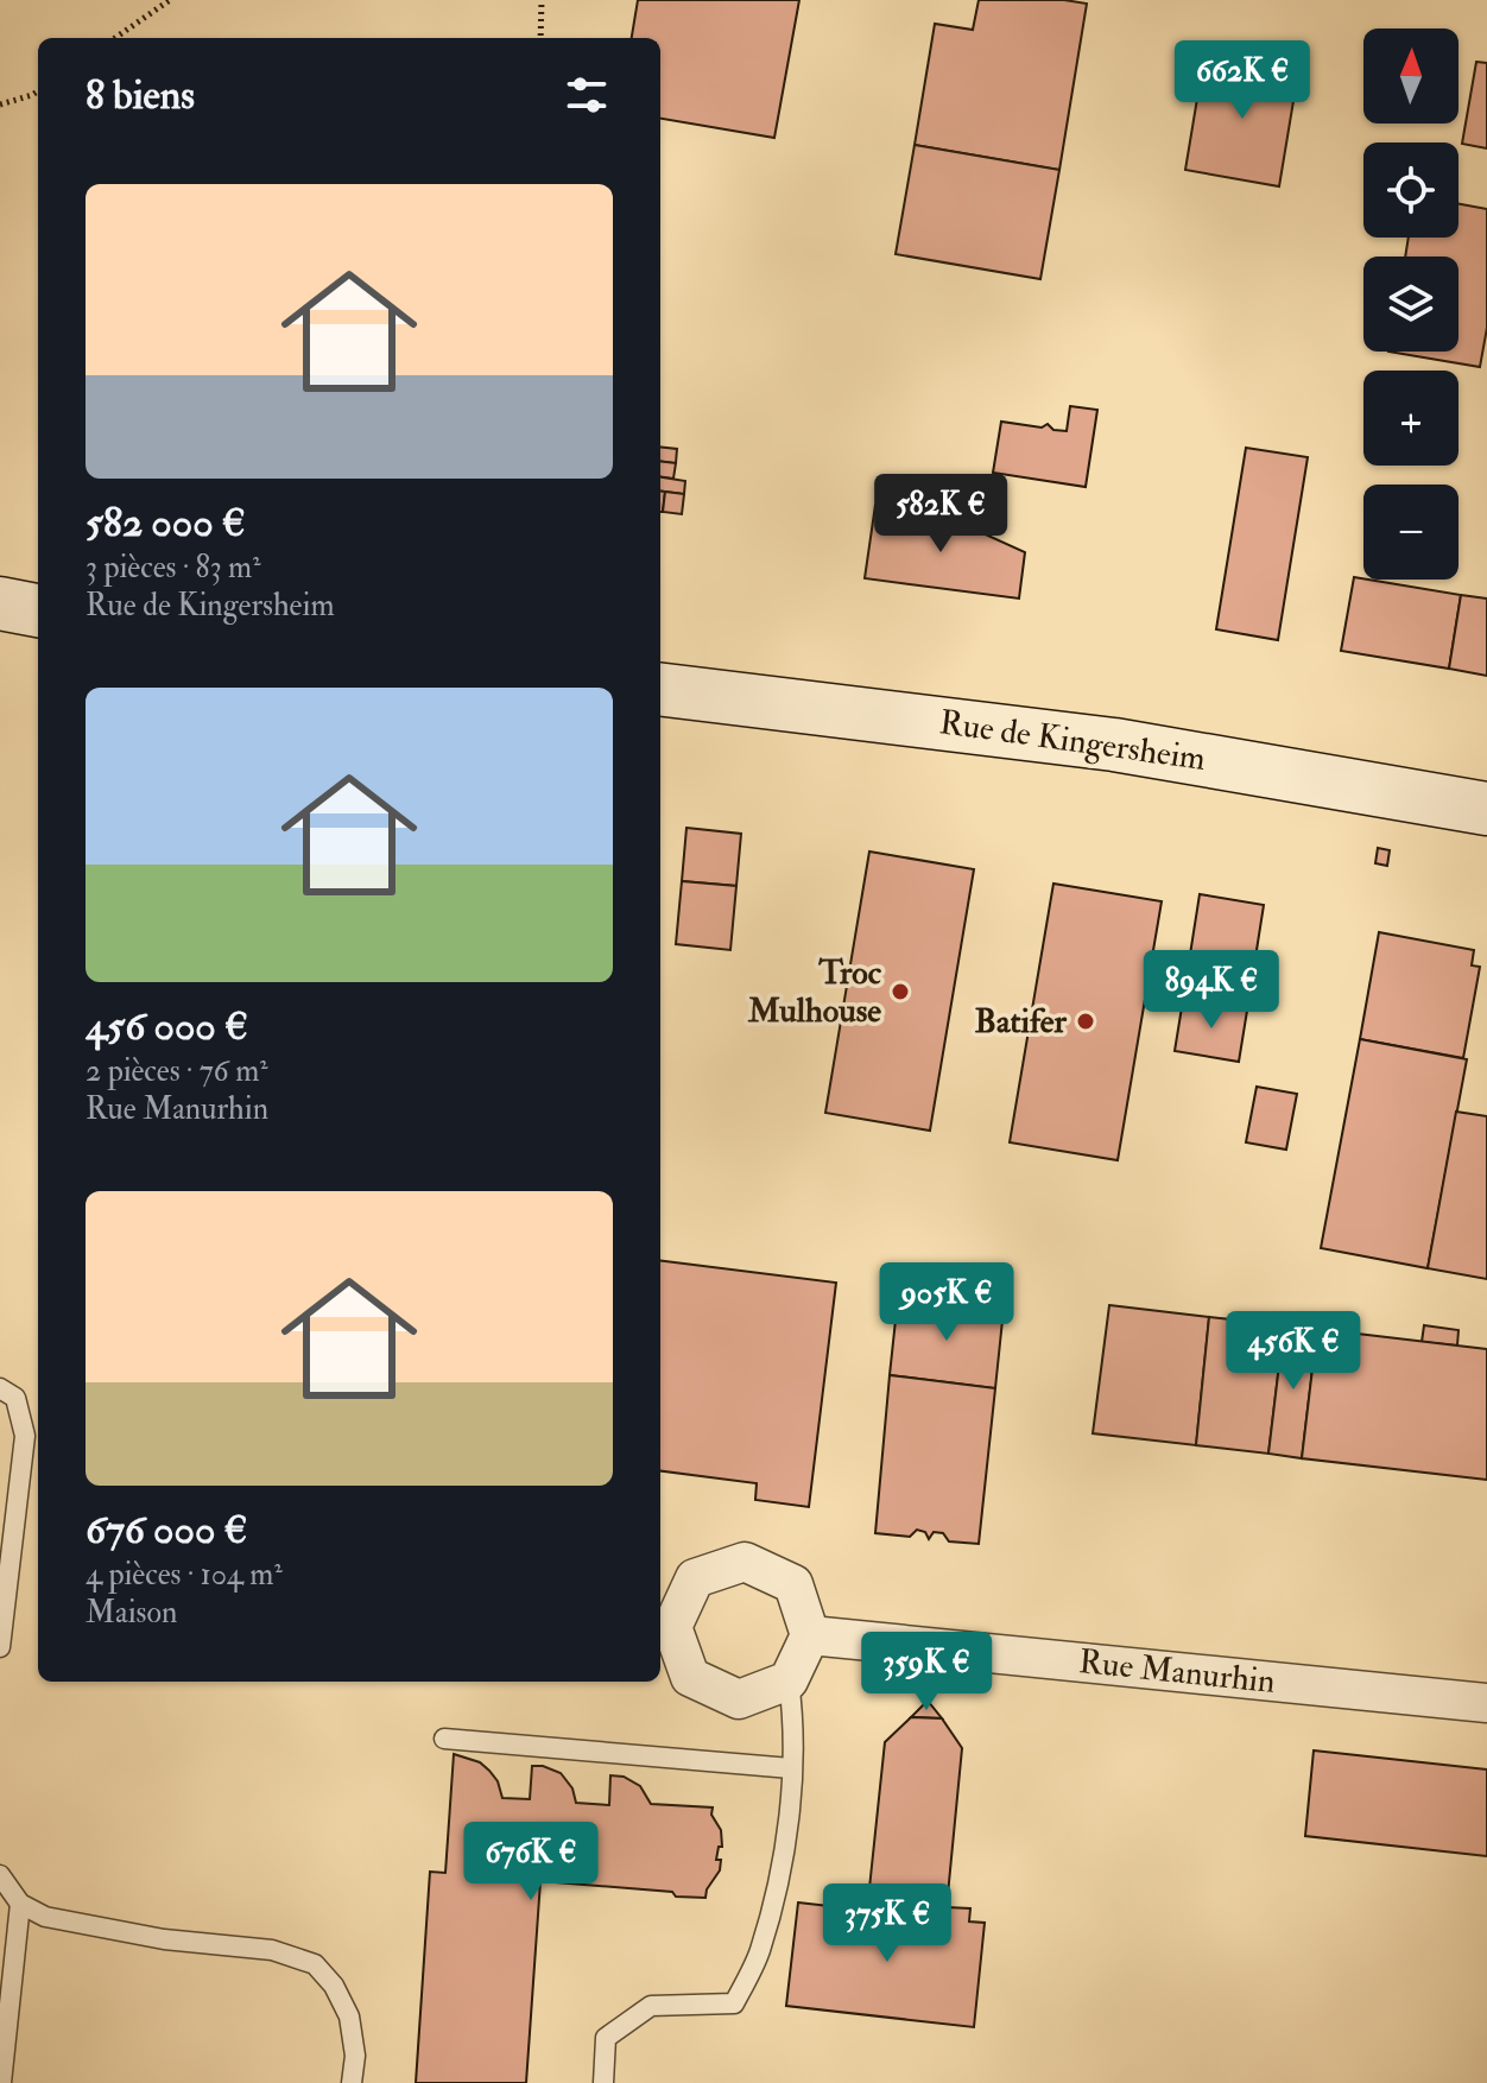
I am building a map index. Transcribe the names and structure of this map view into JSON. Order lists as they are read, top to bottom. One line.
{"streets":{"main road":["Rue de Kingersheim"],"street":["Rue Manurhin"]},"places":["Troc Mulhouse","Batifer"],"north":"top","page":{"map_buttons":["+","−"],"heading":"8 biens","price":["662K €","582K €","894K €","905K €","456K €","359K €","676K €","375K €"],"list":[{"name":"582 000 €","note":"3 pièces · 83 m² · Rue de Kingersheim"},{"name":"456 000 €","note":"2 pièces · 76 m² · Rue Manurhin"},{"name":"676 000 €","note":"4 pièces · 104 m² · Maison"}]}}
